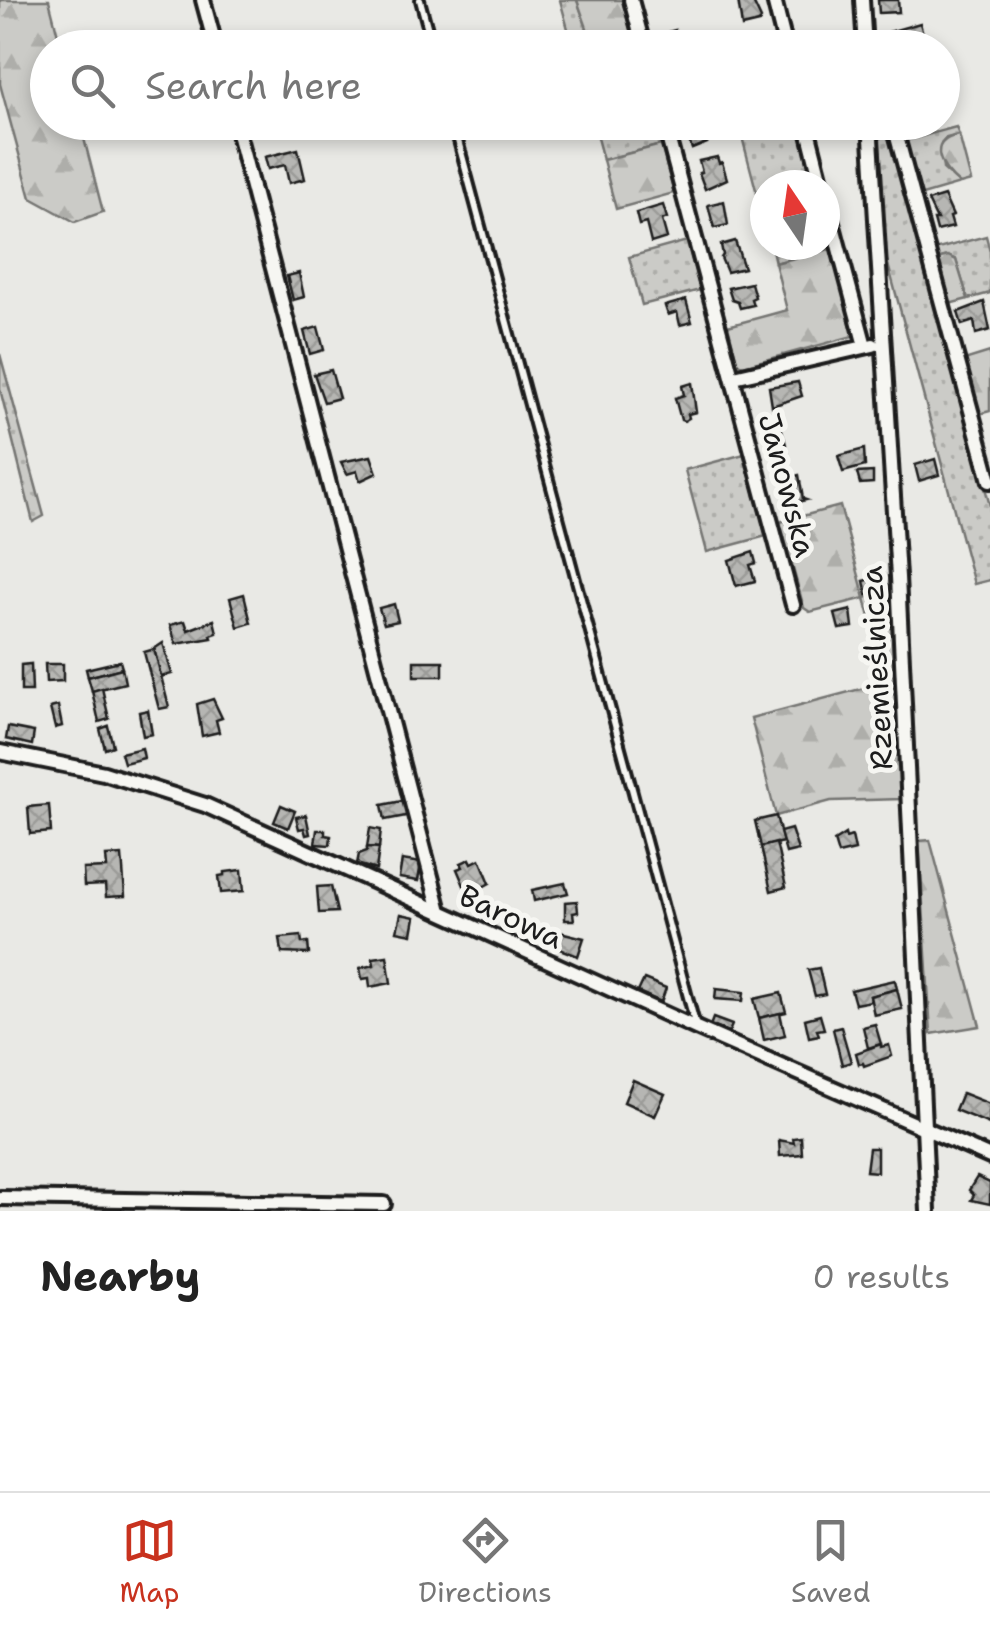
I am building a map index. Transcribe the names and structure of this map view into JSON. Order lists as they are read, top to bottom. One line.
{"streets":{"street":["Janowska","Rzemieślnicza","Barowa"]},"crossings":[["Janowska","Rzemieślnicza"],["Rzemieślnicza","Barowa"]],"north":"top","page":{"search":"Search here","heading":["Nearby","0 results"],"nav":["Map","Directions","Saved"]}}
